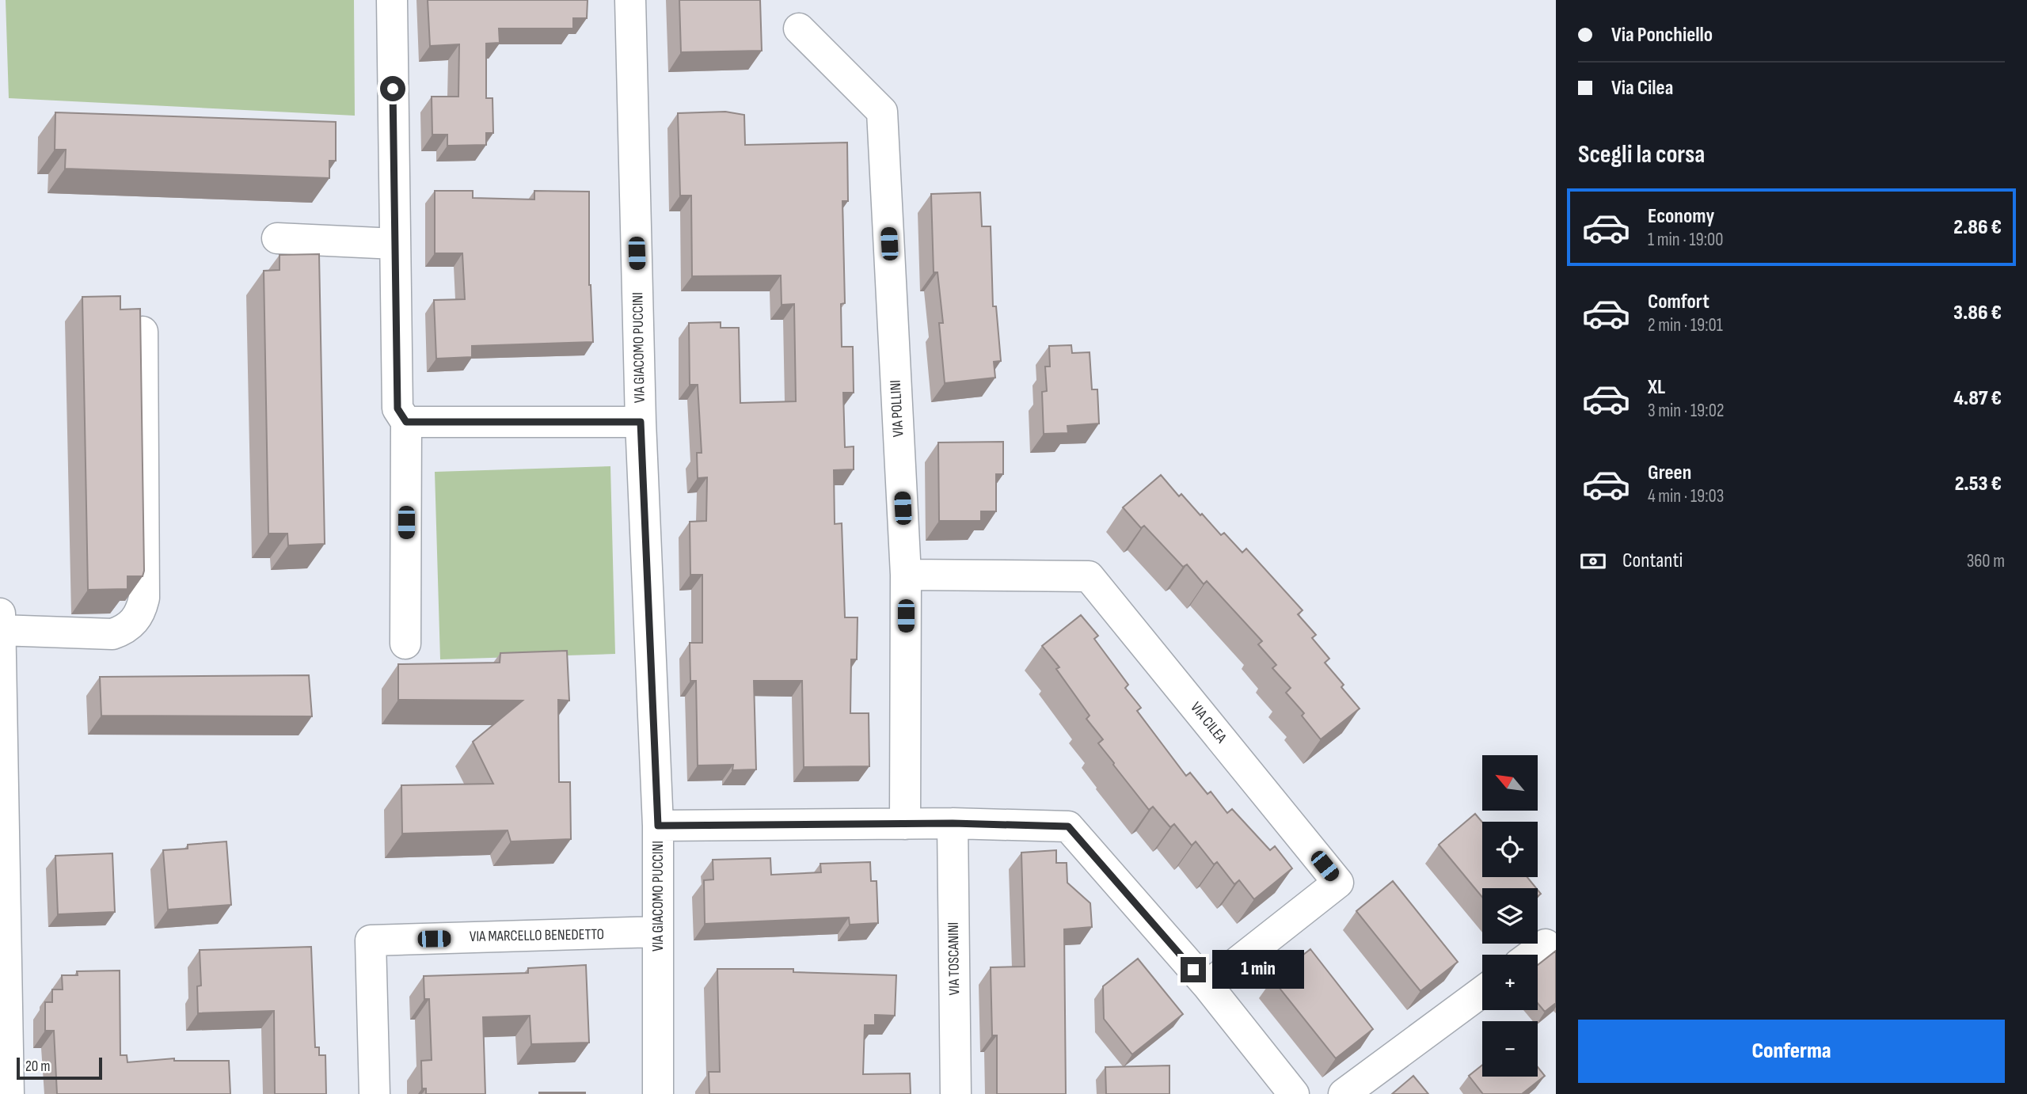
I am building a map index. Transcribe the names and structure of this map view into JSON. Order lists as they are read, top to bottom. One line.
{"streets":{"street":["VIA GIACOMO PUCCINI","VIA POLLINI","VIA CILEA","VIA MARCELLO BENEDETTO","VIA TOSCANINI"]},"crossings":[["VIA GIACOMO PUCCINI","VIA MARCELLO BENEDETTO"],["VIA POLLINI","VIA CILEA"]],"scale_bar":"20 m","north":"top left","page":{"banner":["Via Ponchiello","Via Cilea"],"heading":"Scegli la corsa","list":[{"name":"Economy","note":"1 min · 19:00","value":"2.86 €"},{"name":"Comfort","note":"2 min · 19:01","value":"3.86 €"},{"name":"XL","note":"3 min · 19:02","value":"4.87 €"},{"name":"Green","note":"4 min · 19:03","value":"2.53 €"}],"pay":["Contanti","360 m"],"map_buttons":["+","−"],"bubble":"1 min","buttons":"Conferma","scale":"20 m"}}
